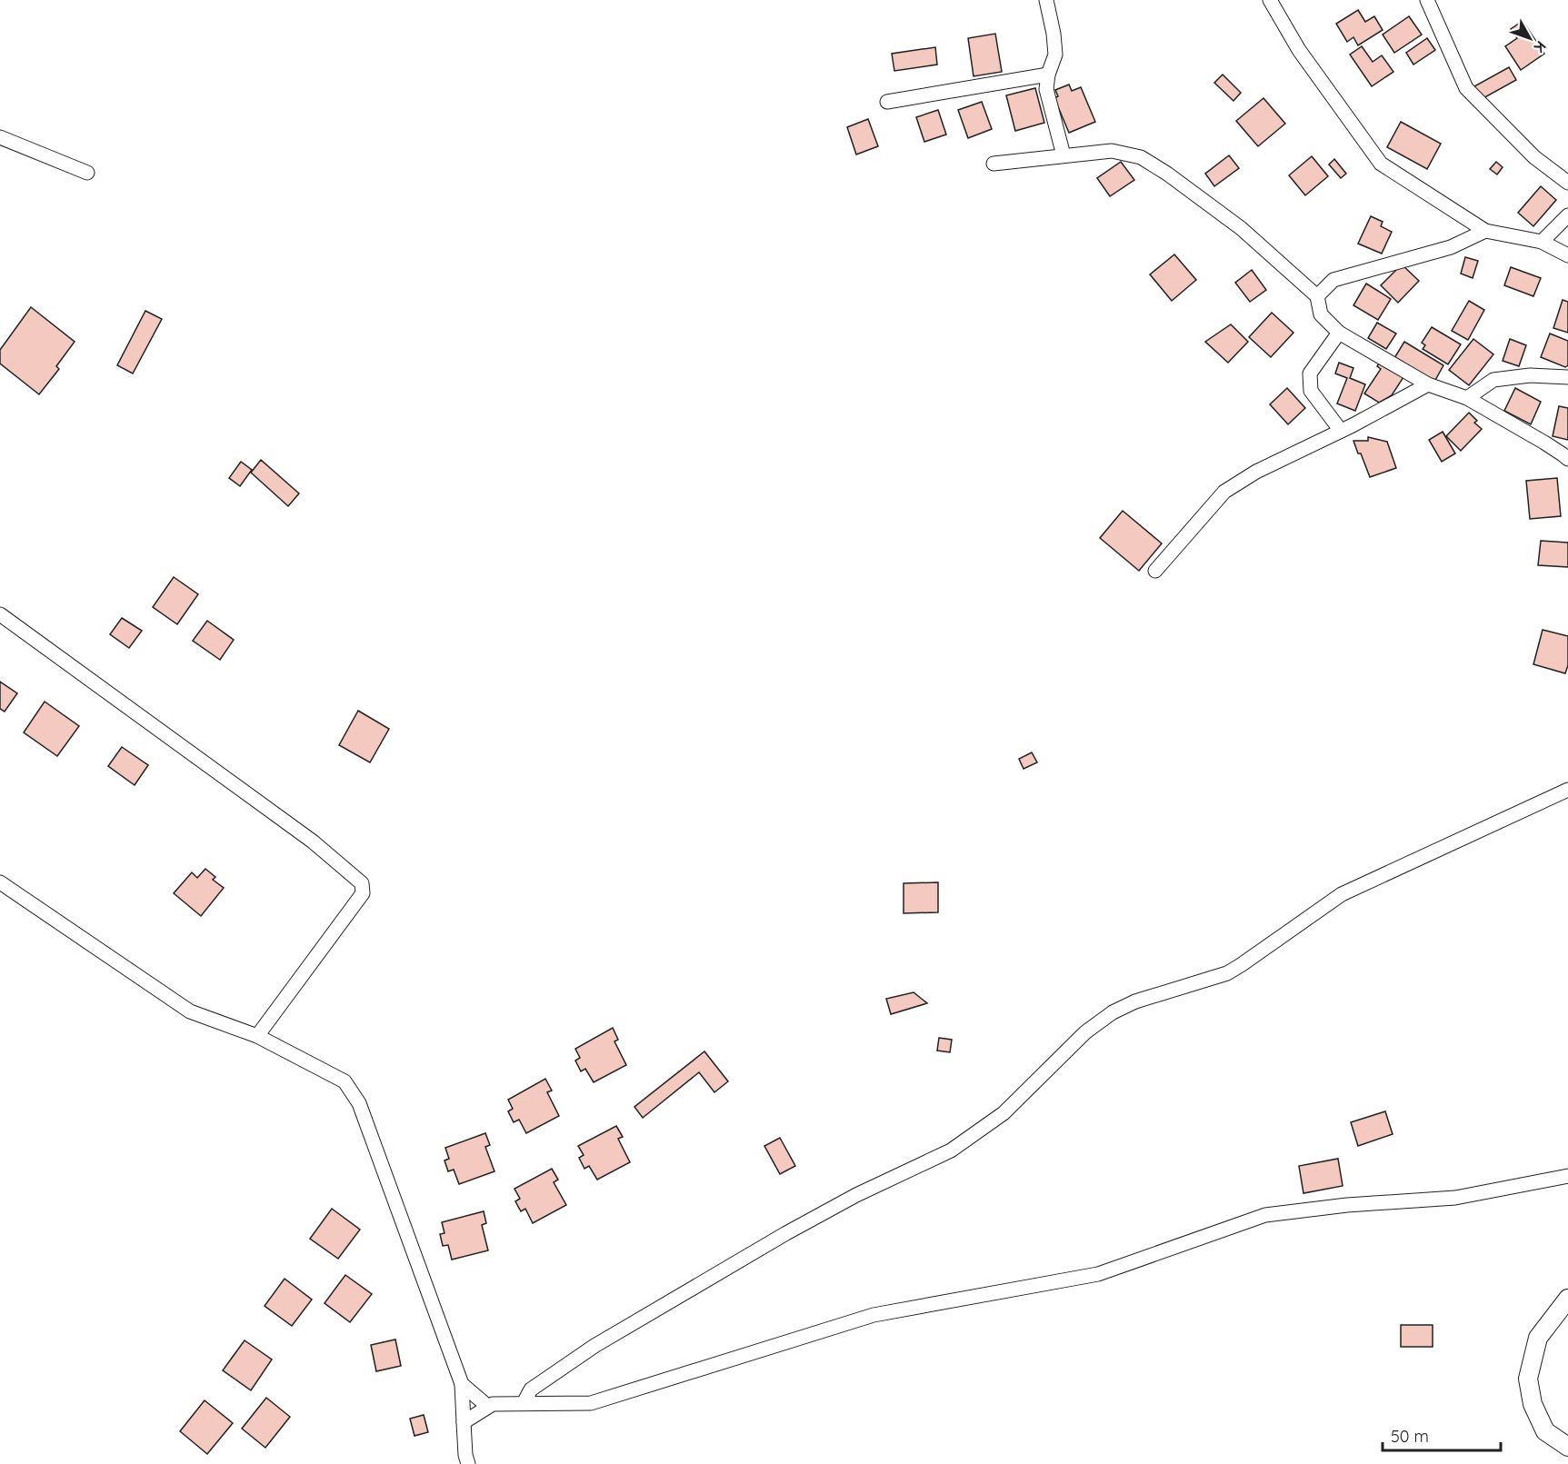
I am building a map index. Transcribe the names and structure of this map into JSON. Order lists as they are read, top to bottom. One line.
{"scale_bar":"50 m","north":"bottom right"}
